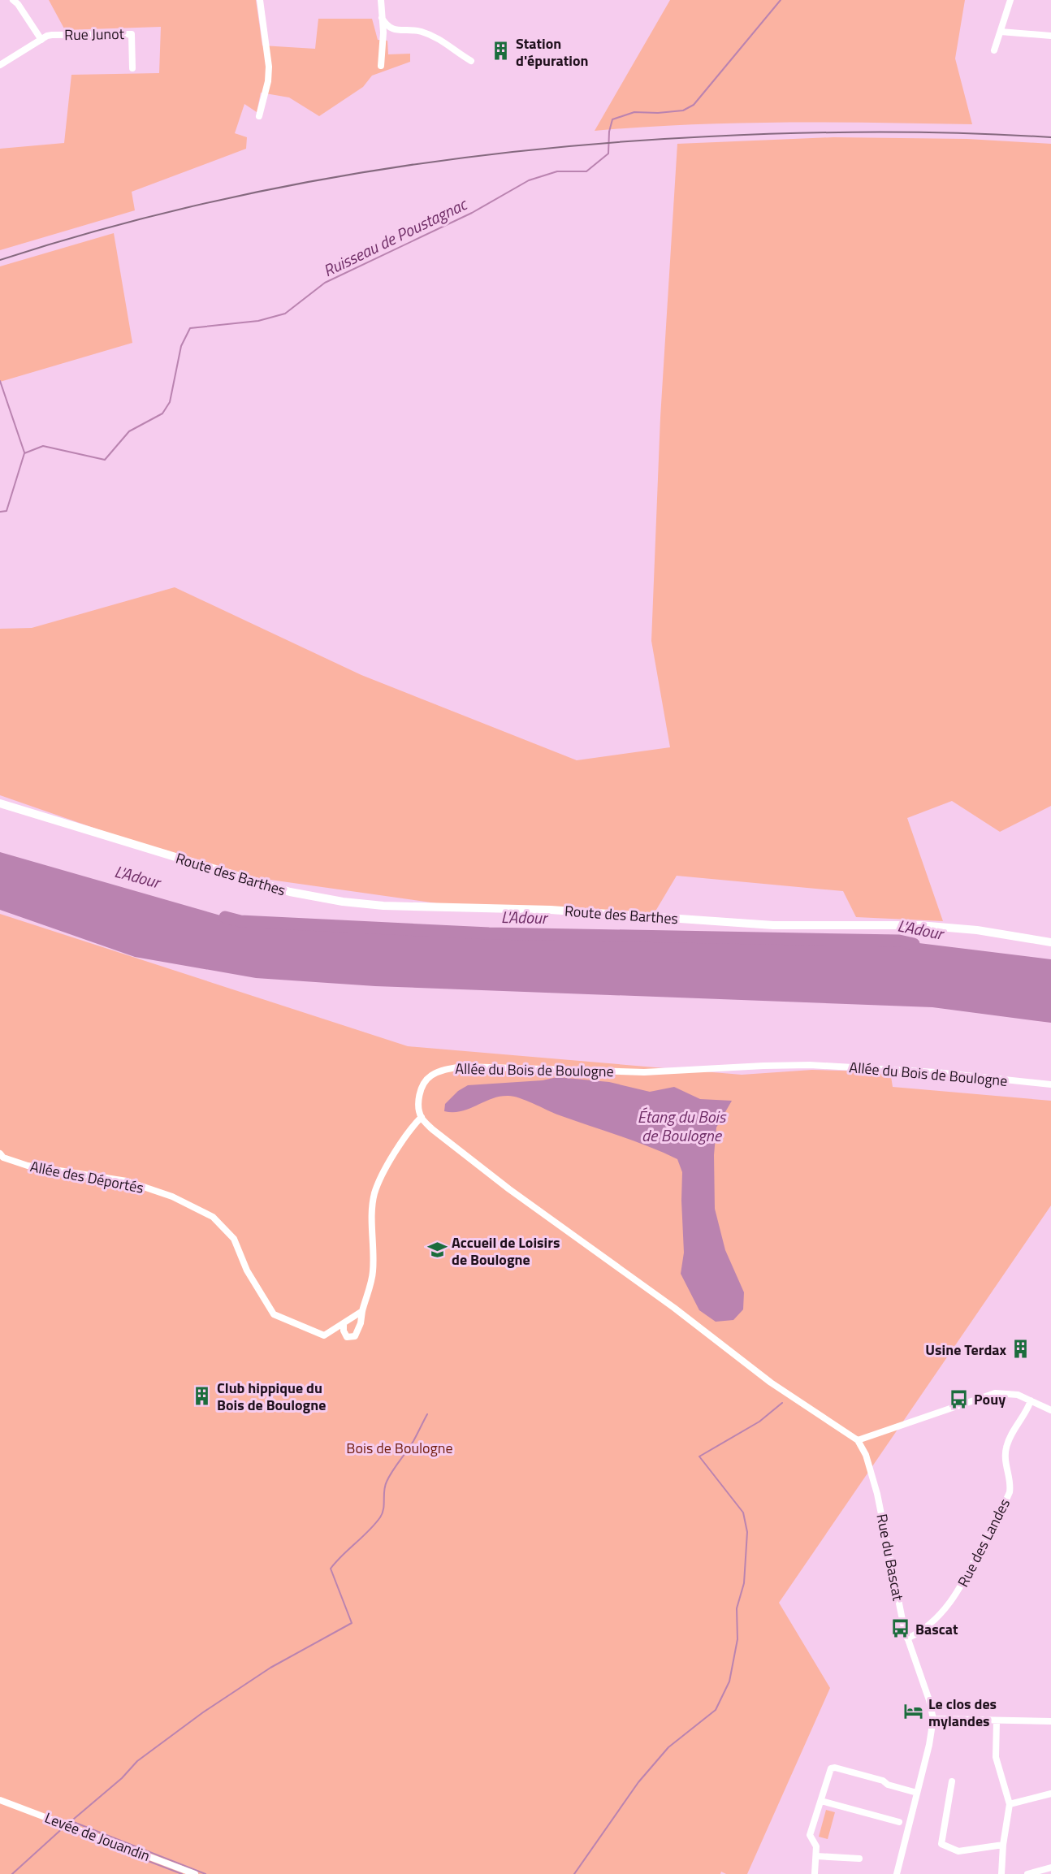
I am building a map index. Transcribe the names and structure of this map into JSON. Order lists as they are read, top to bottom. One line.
{"streets":{"main road":["Route des Barthes"],"street":["Rue Junot","Allée du Bois de Boulogne","Allée des Déportés","Rue des Landes","Rue du Bascat","Levée de Jouandin"]},"crossings":[["Rue des Landes","Rue du Bascat"]],"water":["Ruisseau de Poustagnac","L'Adour","Étang du Bois de Boulogne"],"parks":["Bois de Boulogne"],"places":{"building":["Station d'épuration","Usine Terdax","Club hippique du Bois de Boulogne"],"school or university":["Accueil de Loisirs de Boulogne"],"bus stop":["Pouy","Bascat"],"hotel":["Le clos des mylandes"]}}
